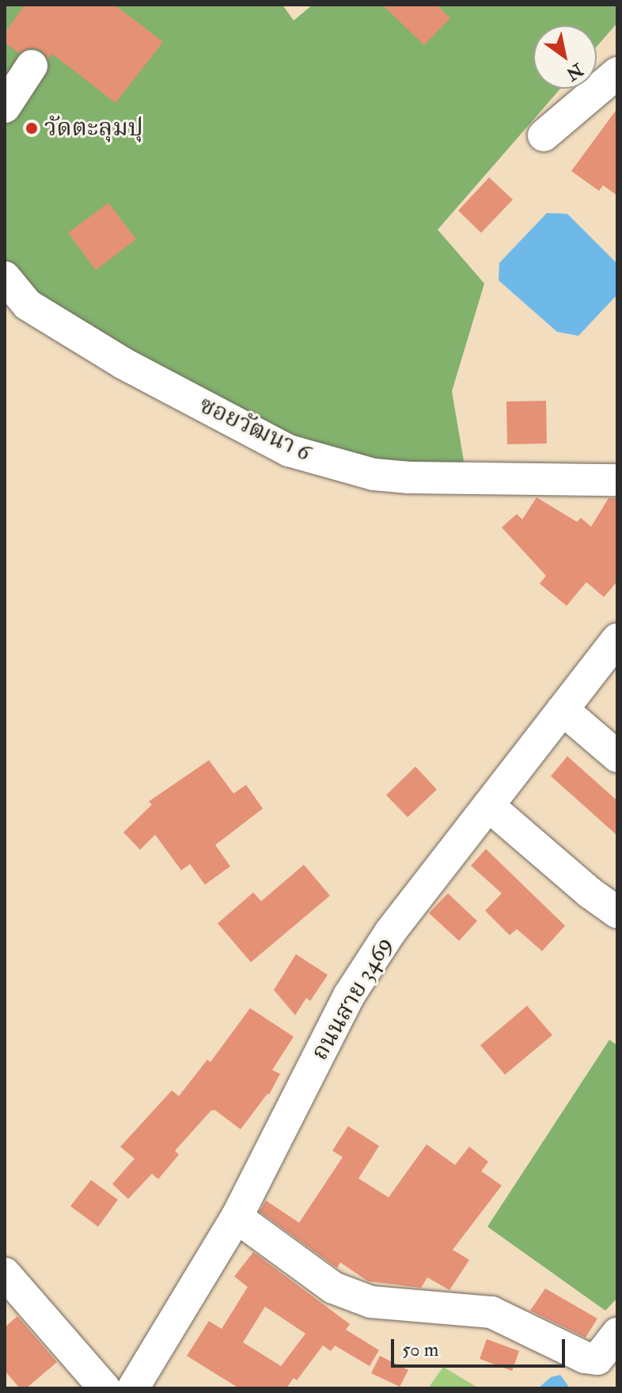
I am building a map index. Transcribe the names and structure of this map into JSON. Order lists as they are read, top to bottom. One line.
{"streets":{"street":["ซอยวัฒนา 6","ถนนสาย 3469"]},"places":["วัดตะลุมปุ"],"scale_bar":"50 m","north":"bottom right"}
